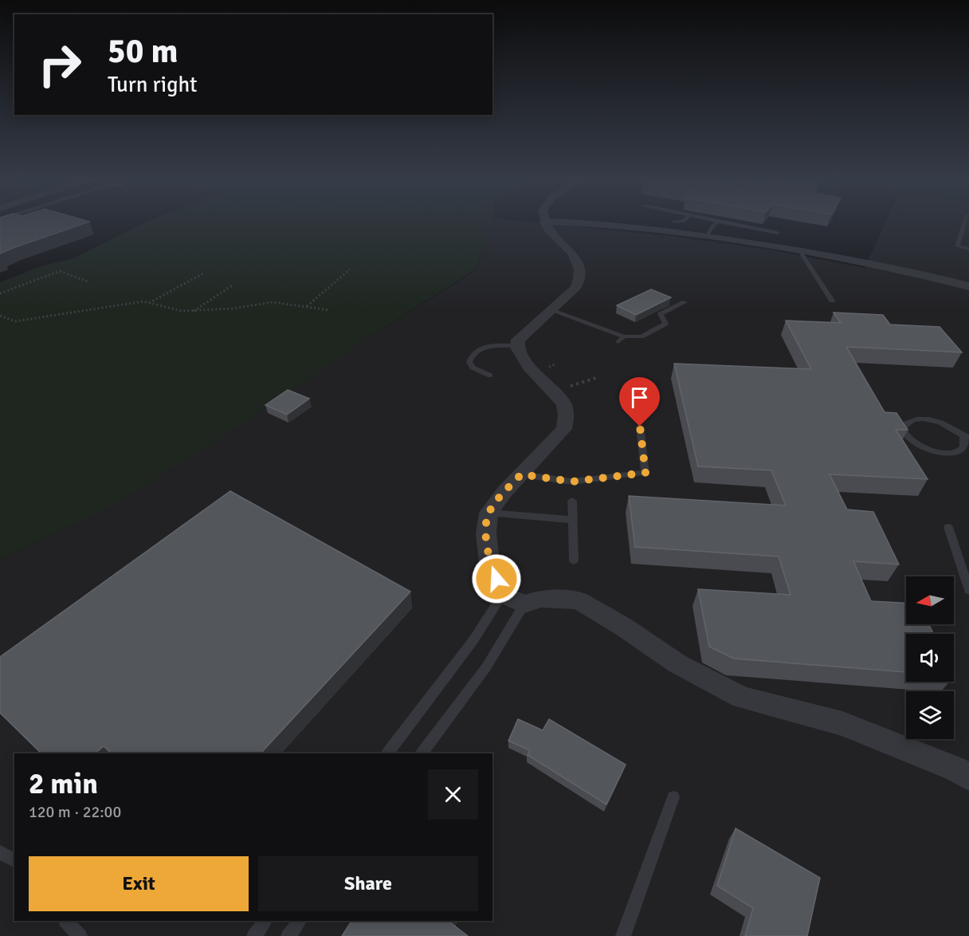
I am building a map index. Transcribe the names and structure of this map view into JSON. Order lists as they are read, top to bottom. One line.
{"north":"left","page":{"turn":["50 m","Turn right"],"heading":["2 min","120 m · 22:00"],"buttons":["Exit","Share"]}}
